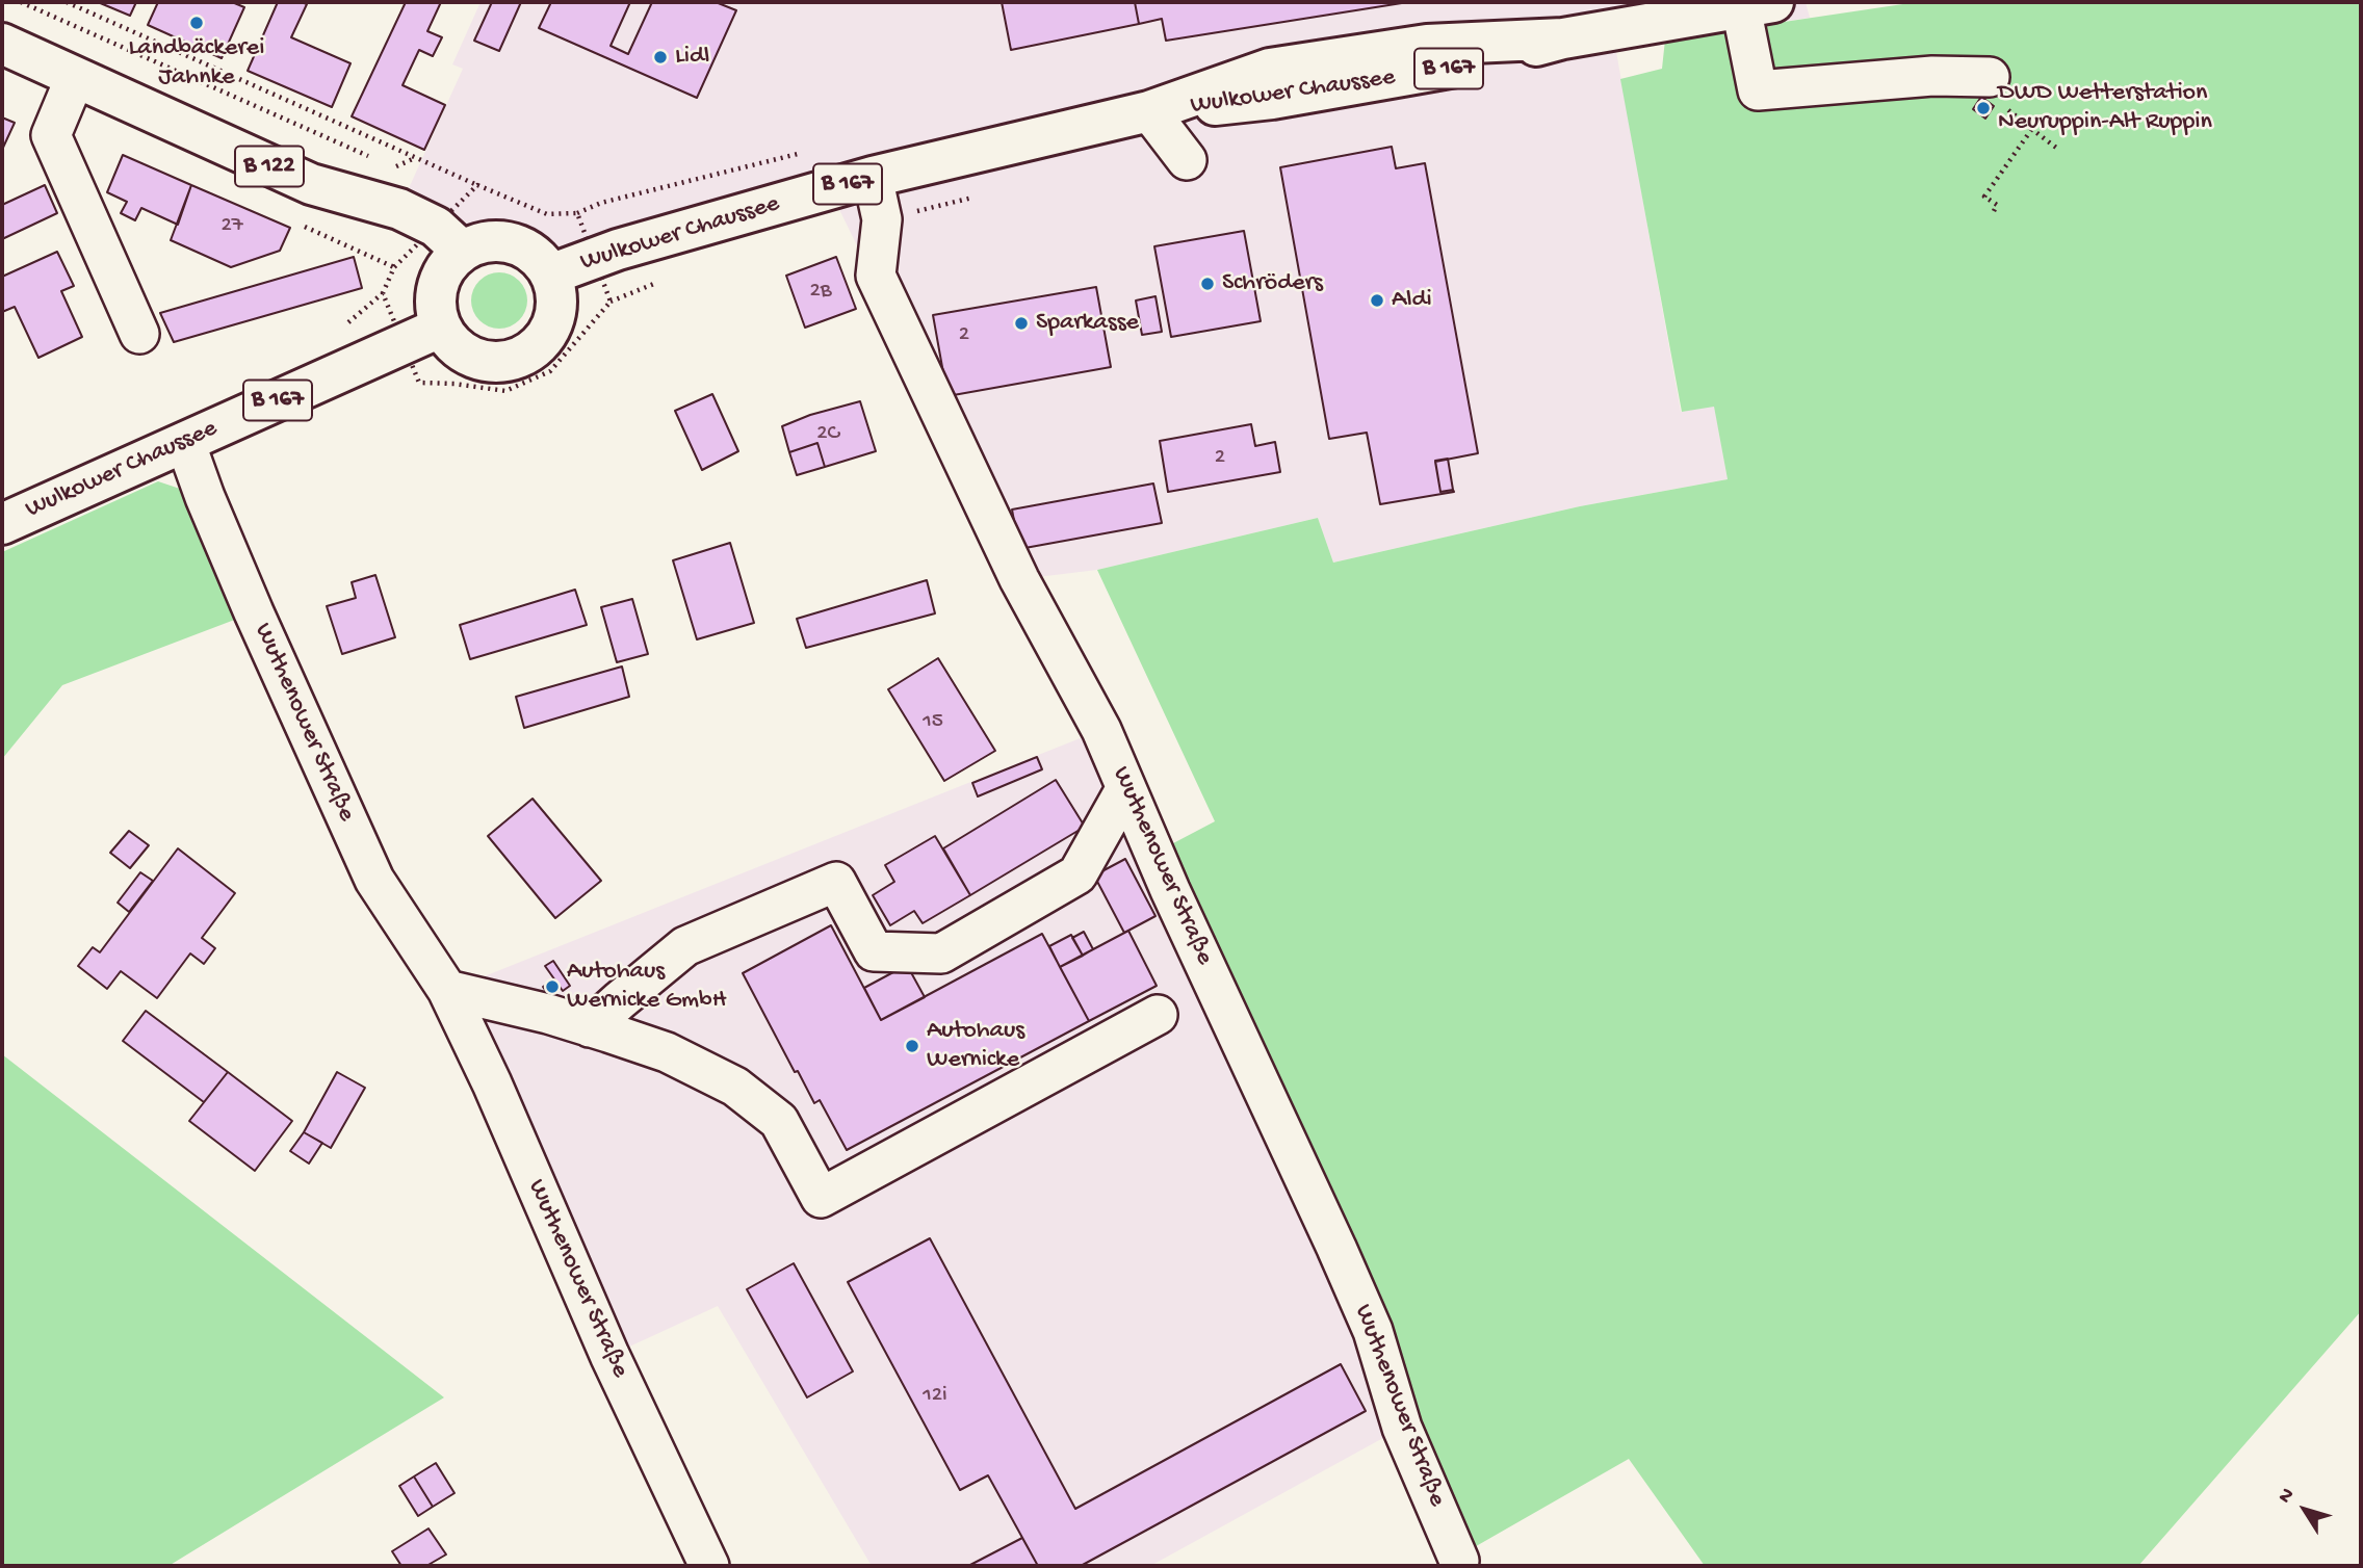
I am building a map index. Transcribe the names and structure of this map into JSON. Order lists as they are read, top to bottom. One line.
{"streets":{"main road":["B 167","Wulkower Chaussee","B 122"],"street":["Wuthenower Straße"]},"crossings":[["Wulkower Chaussee","B 122"],["Wulkower Chaussee","Wuthenower Straße"]],"places":["Landbäckerei Jahnke","Lidl","DWD Wetterstation Neuruppin-Alt Ruppin","Schröders","Aldi","Sparkasse","Autohaus Wernicke GmbH","Autohaus Wernicke"],"house_numbers":["27","2B","2","2C","2","15","12i"],"north":"top left"}
